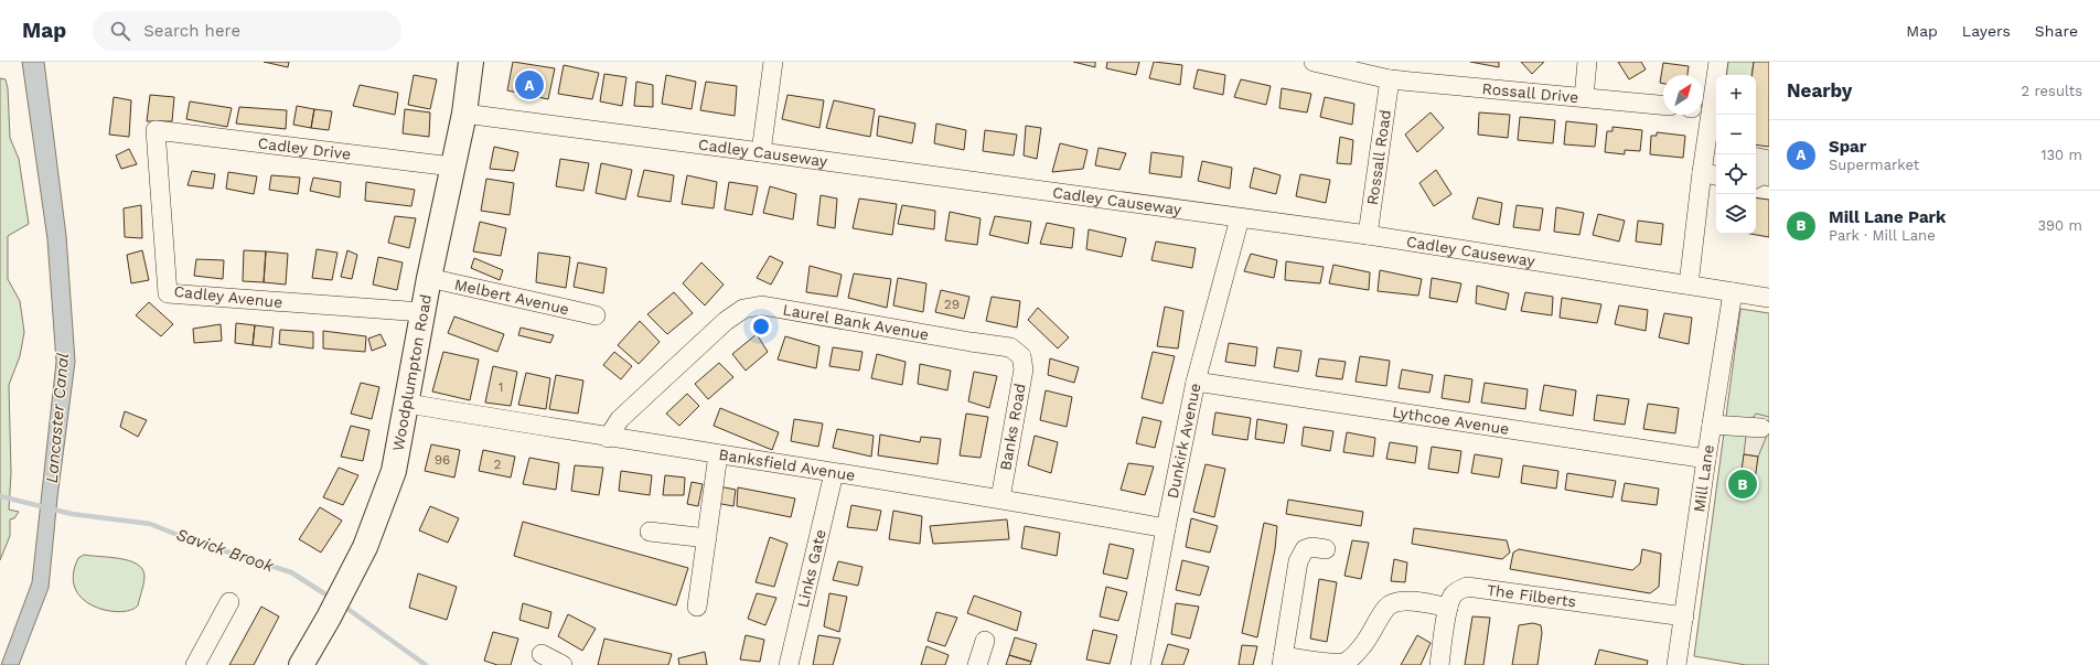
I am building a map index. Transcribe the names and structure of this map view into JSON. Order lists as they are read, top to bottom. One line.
{"streets":{"main road":["Woodplumpton Road"],"street":["Rossall Drive","Cadley Drive","Cadley Causeway","Rossall Road","Cadley Avenue","Melbert Avenue","Laurel Bank Avenue","Lythcoe Avenue","Banks Road","Dunkirk Avenue","Banksfield Avenue","Mill Lane","Links Gate","The Filberts"]},"crossings":[["Rossall Drive","Rossall Road"],["Cadley Drive","Cadley Avenue"],["Cadley Drive","Woodplumpton Road"],["Cadley Causeway","Rossall Road"],["Cadley Causeway","Woodplumpton Road"],["Cadley Causeway","Dunkirk Avenue"],["Cadley Causeway","Mill Lane"],["Cadley Avenue","Woodplumpton Road"],["Melbert Avenue","Woodplumpton Road"],["Laurel Bank Avenue","Banks Road"],["Laurel Bank Avenue","Banksfield Avenue"],["Woodplumpton Road","Banksfield Avenue"],["Lythcoe Avenue","Dunkirk Avenue"],["Lythcoe Avenue","Mill Lane"],["Banks Road","Banksfield Avenue"],["Dunkirk Avenue","Banksfield Avenue"],["Banksfield Avenue","Links Gate"],["Mill Lane","The Filberts"]],"water":["Lancaster Canal","Savick Brook"],"house_numbers":["29","1","96","2"],"north":"top right","page":{"header":"Map","search":"Search here","nav":["Map","Layers","Share"],"heading":["Nearby","2 results"],"pins":["A","B"],"map_buttons":["+","−"],"list":[{"mark":"A","name":"Spar","note":"Supermarket","value":"130 m"},{"mark":"B","name":"Mill Lane Park","note":"Park · Mill Lane","value":"390 m"}]}}
